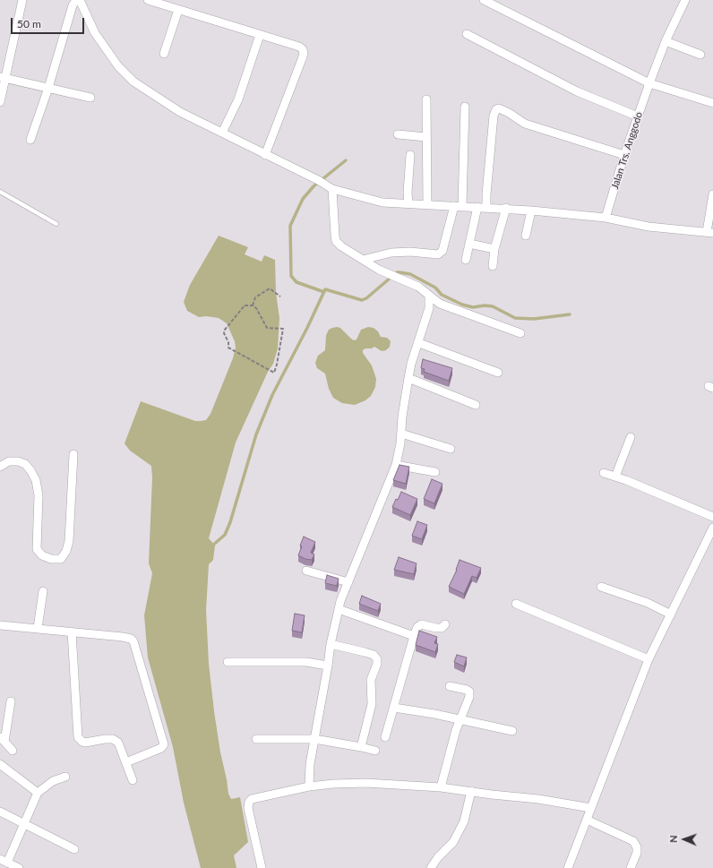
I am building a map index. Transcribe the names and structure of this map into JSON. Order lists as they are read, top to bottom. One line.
{"streets":{"street":["Jalan Trs. Anggodo"]},"scale_bar":"50 m","north":"left"}
